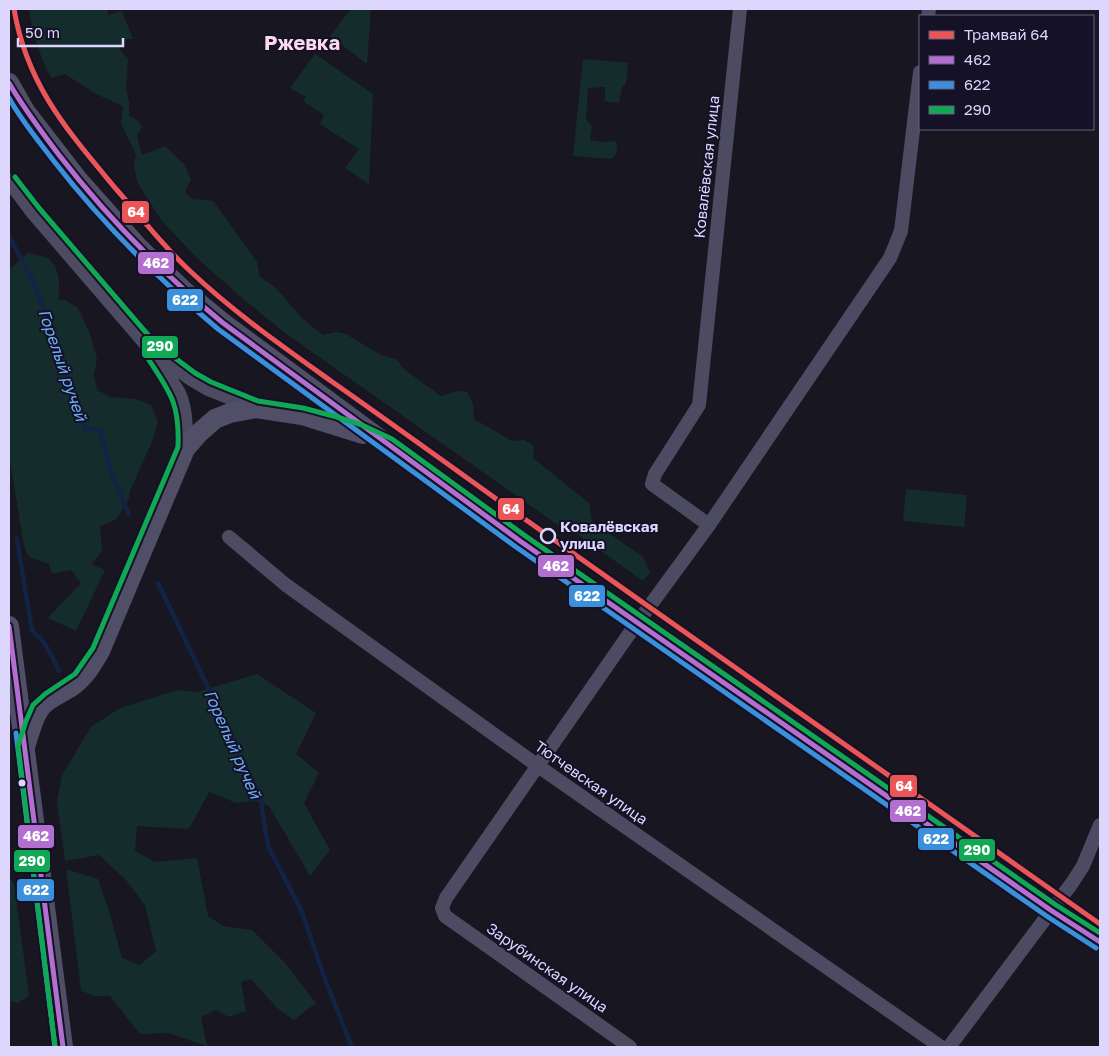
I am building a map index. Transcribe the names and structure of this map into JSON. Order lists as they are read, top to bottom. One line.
{"streets":{"street":["Ковалёвская улица","Тютчевская улица","Зарубинская улица"]},"crossings":[["Тютчевская улица","Зарубинская улица"]],"districts":["Ржевка"],"water":["Горелый ручей"],"places":["Ковалёвская улица"],"lines":["tram line 64","transit line 462","transit line 622","transit line 290"],"legend":["Трамвай 64","462","622","290"],"scale_bar":"50 m"}
